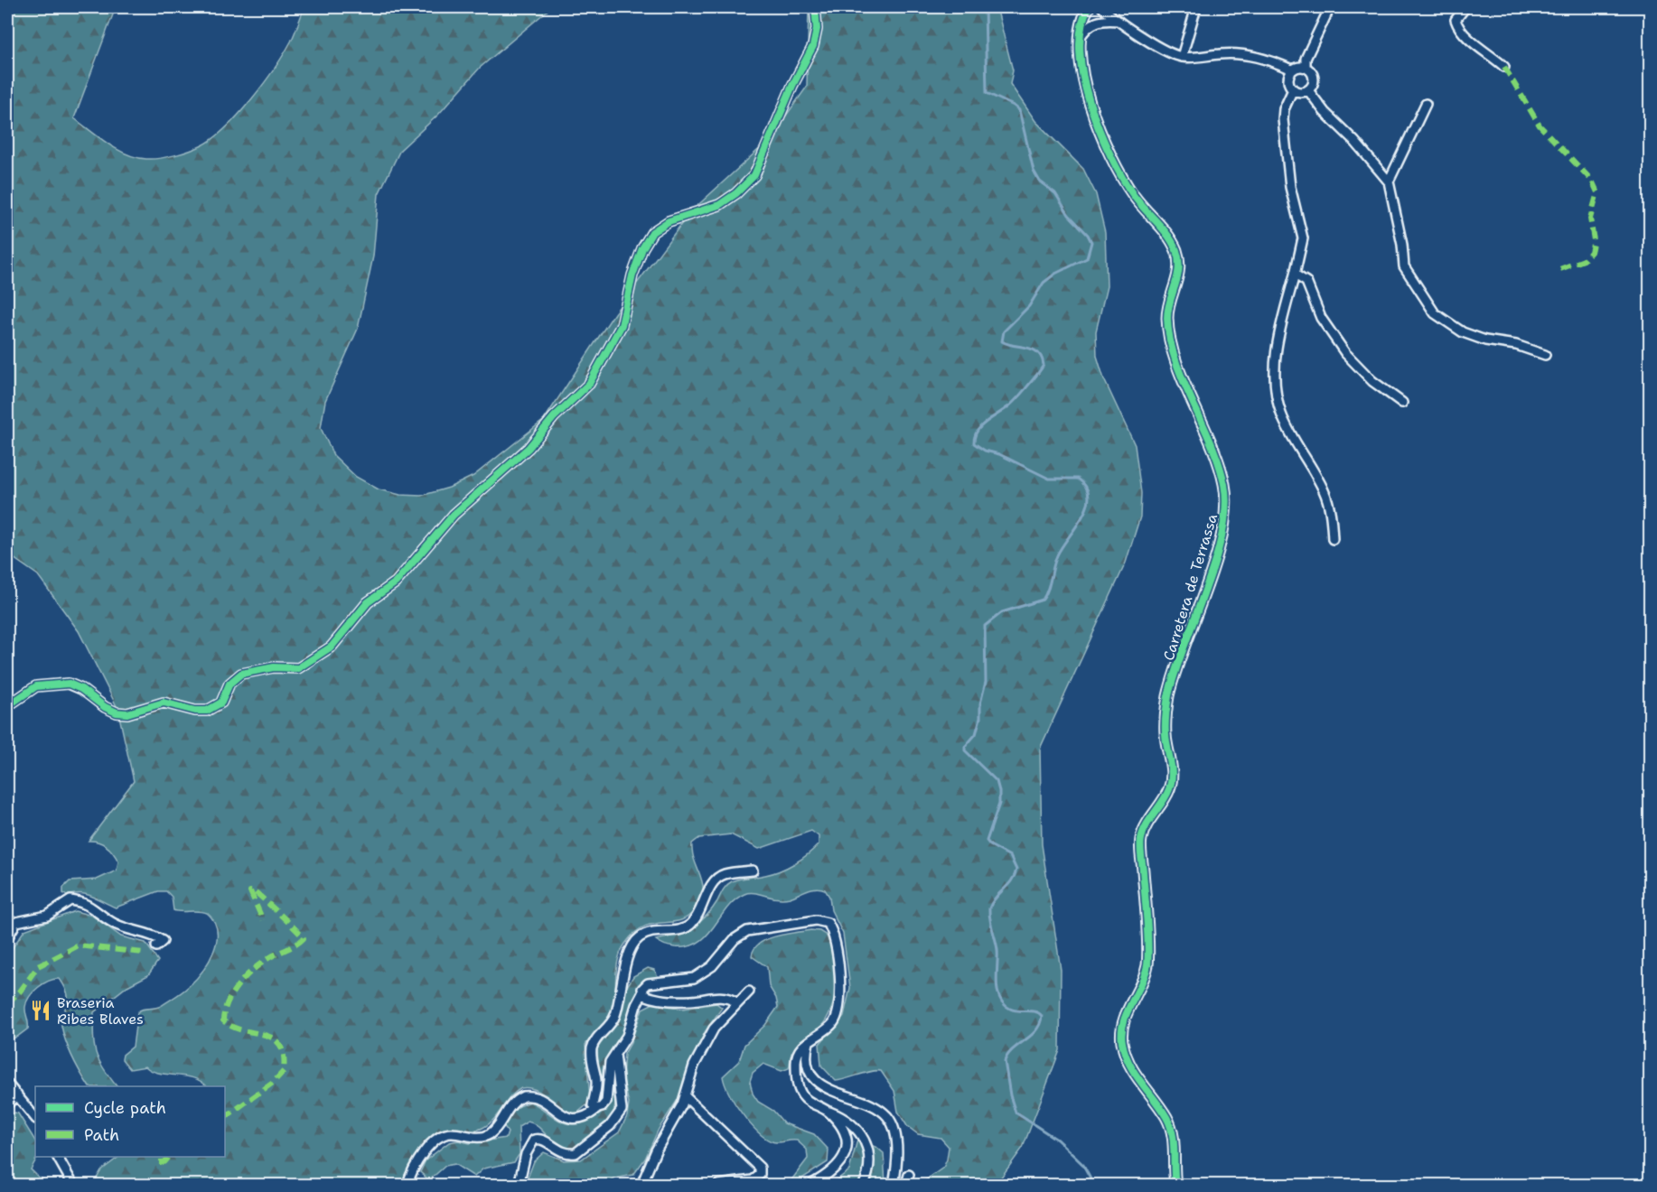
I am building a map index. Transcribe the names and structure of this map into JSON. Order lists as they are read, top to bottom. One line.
{"streets":{"street":["Carretera de Terrassa"]},"places":{"restaurant":["Braseria Ribes Blaves"]},"legend":["Cycle path","Path"]}
